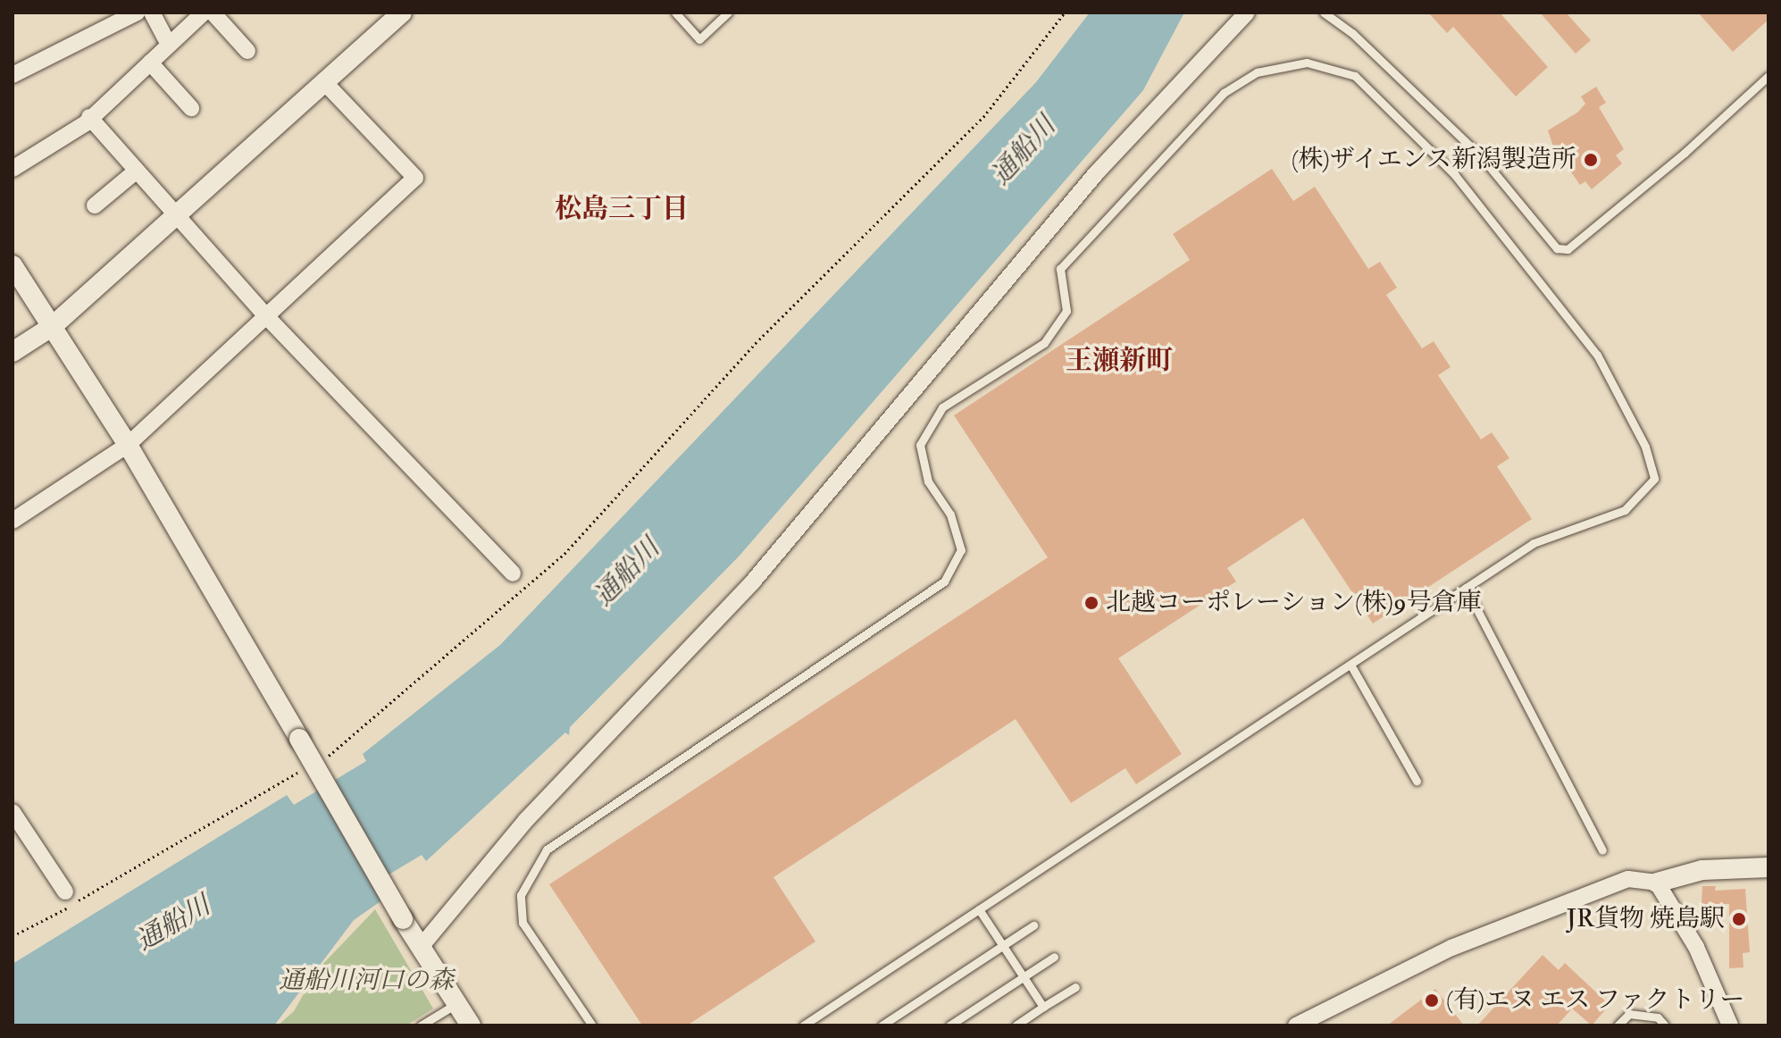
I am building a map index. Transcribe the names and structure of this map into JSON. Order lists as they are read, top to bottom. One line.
{"districts":["松島三丁目","王瀬新町"],"water":["通船川"],"parks":["通船川河口の森"],"places":["(株)ザイエンス新潟製造所","北越コーポレーション(株)9号倉庫","JR貨物 焼島駅","(有)エヌ エス ファクトリー"]}
